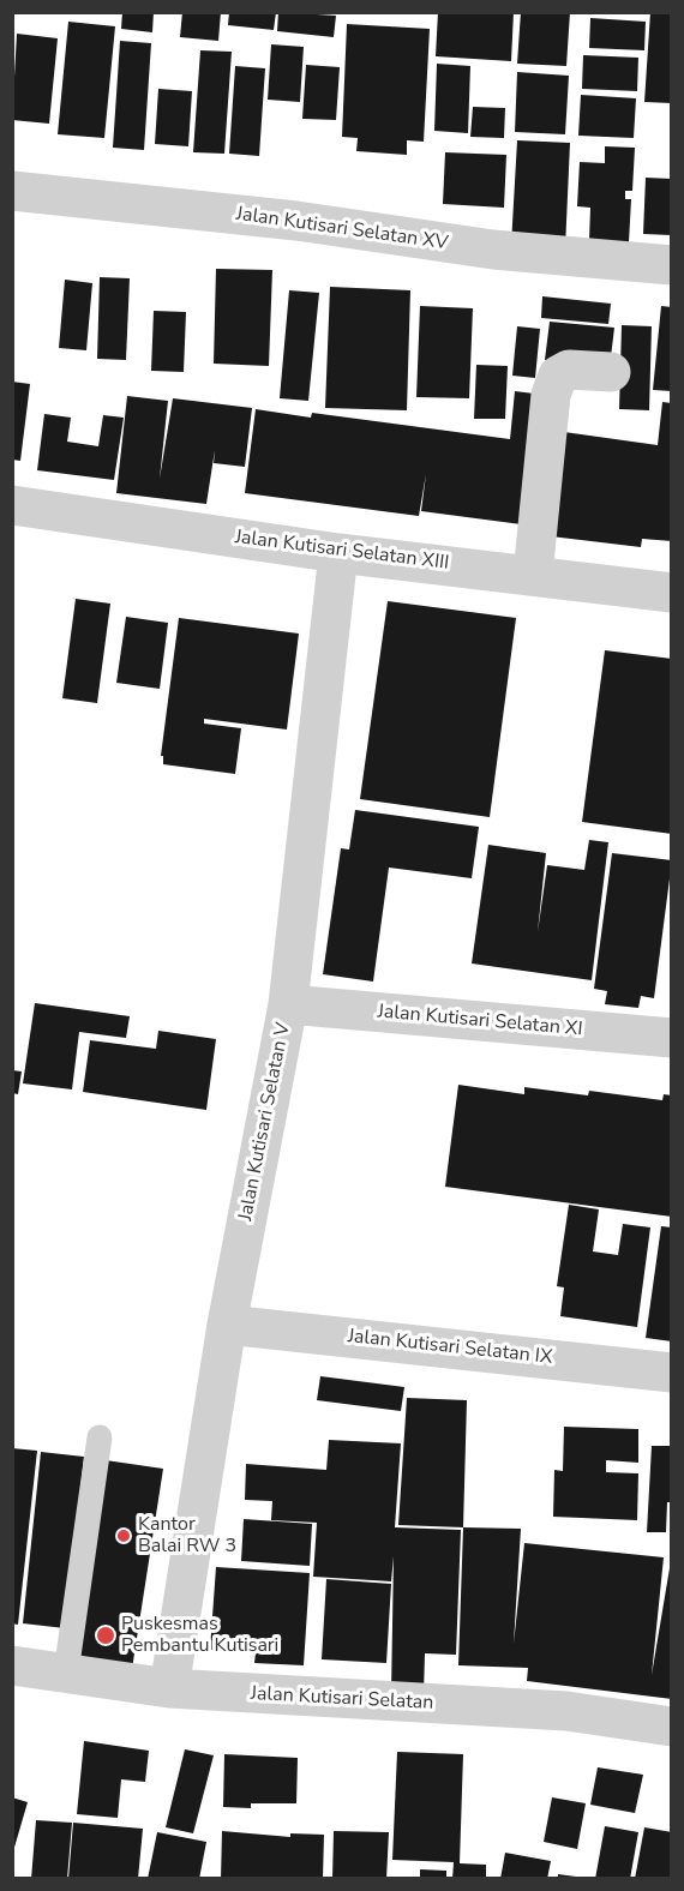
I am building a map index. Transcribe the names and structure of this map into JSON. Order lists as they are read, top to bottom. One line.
{"streets":{"street":["Jalan Kutisari Selatan XV","Jalan Kutisari Selatan XIII","Jalan Kutisari Selatan XI","Jalan Kutisari Selatan V","Jalan Kutisari Selatan IX","Jalan Kutisari Selatan"]},"crossings":[["Jalan Kutisari Selatan XIII","Jalan Kutisari Selatan V"],["Jalan Kutisari Selatan XI","Jalan Kutisari Selatan V"],["Jalan Kutisari Selatan V","Jalan Kutisari Selatan IX"],["Jalan Kutisari Selatan V","Jalan Kutisari Selatan"]],"places":["Kantor Balai RW 3","Puskesmas Pembantu Kutisari"]}
